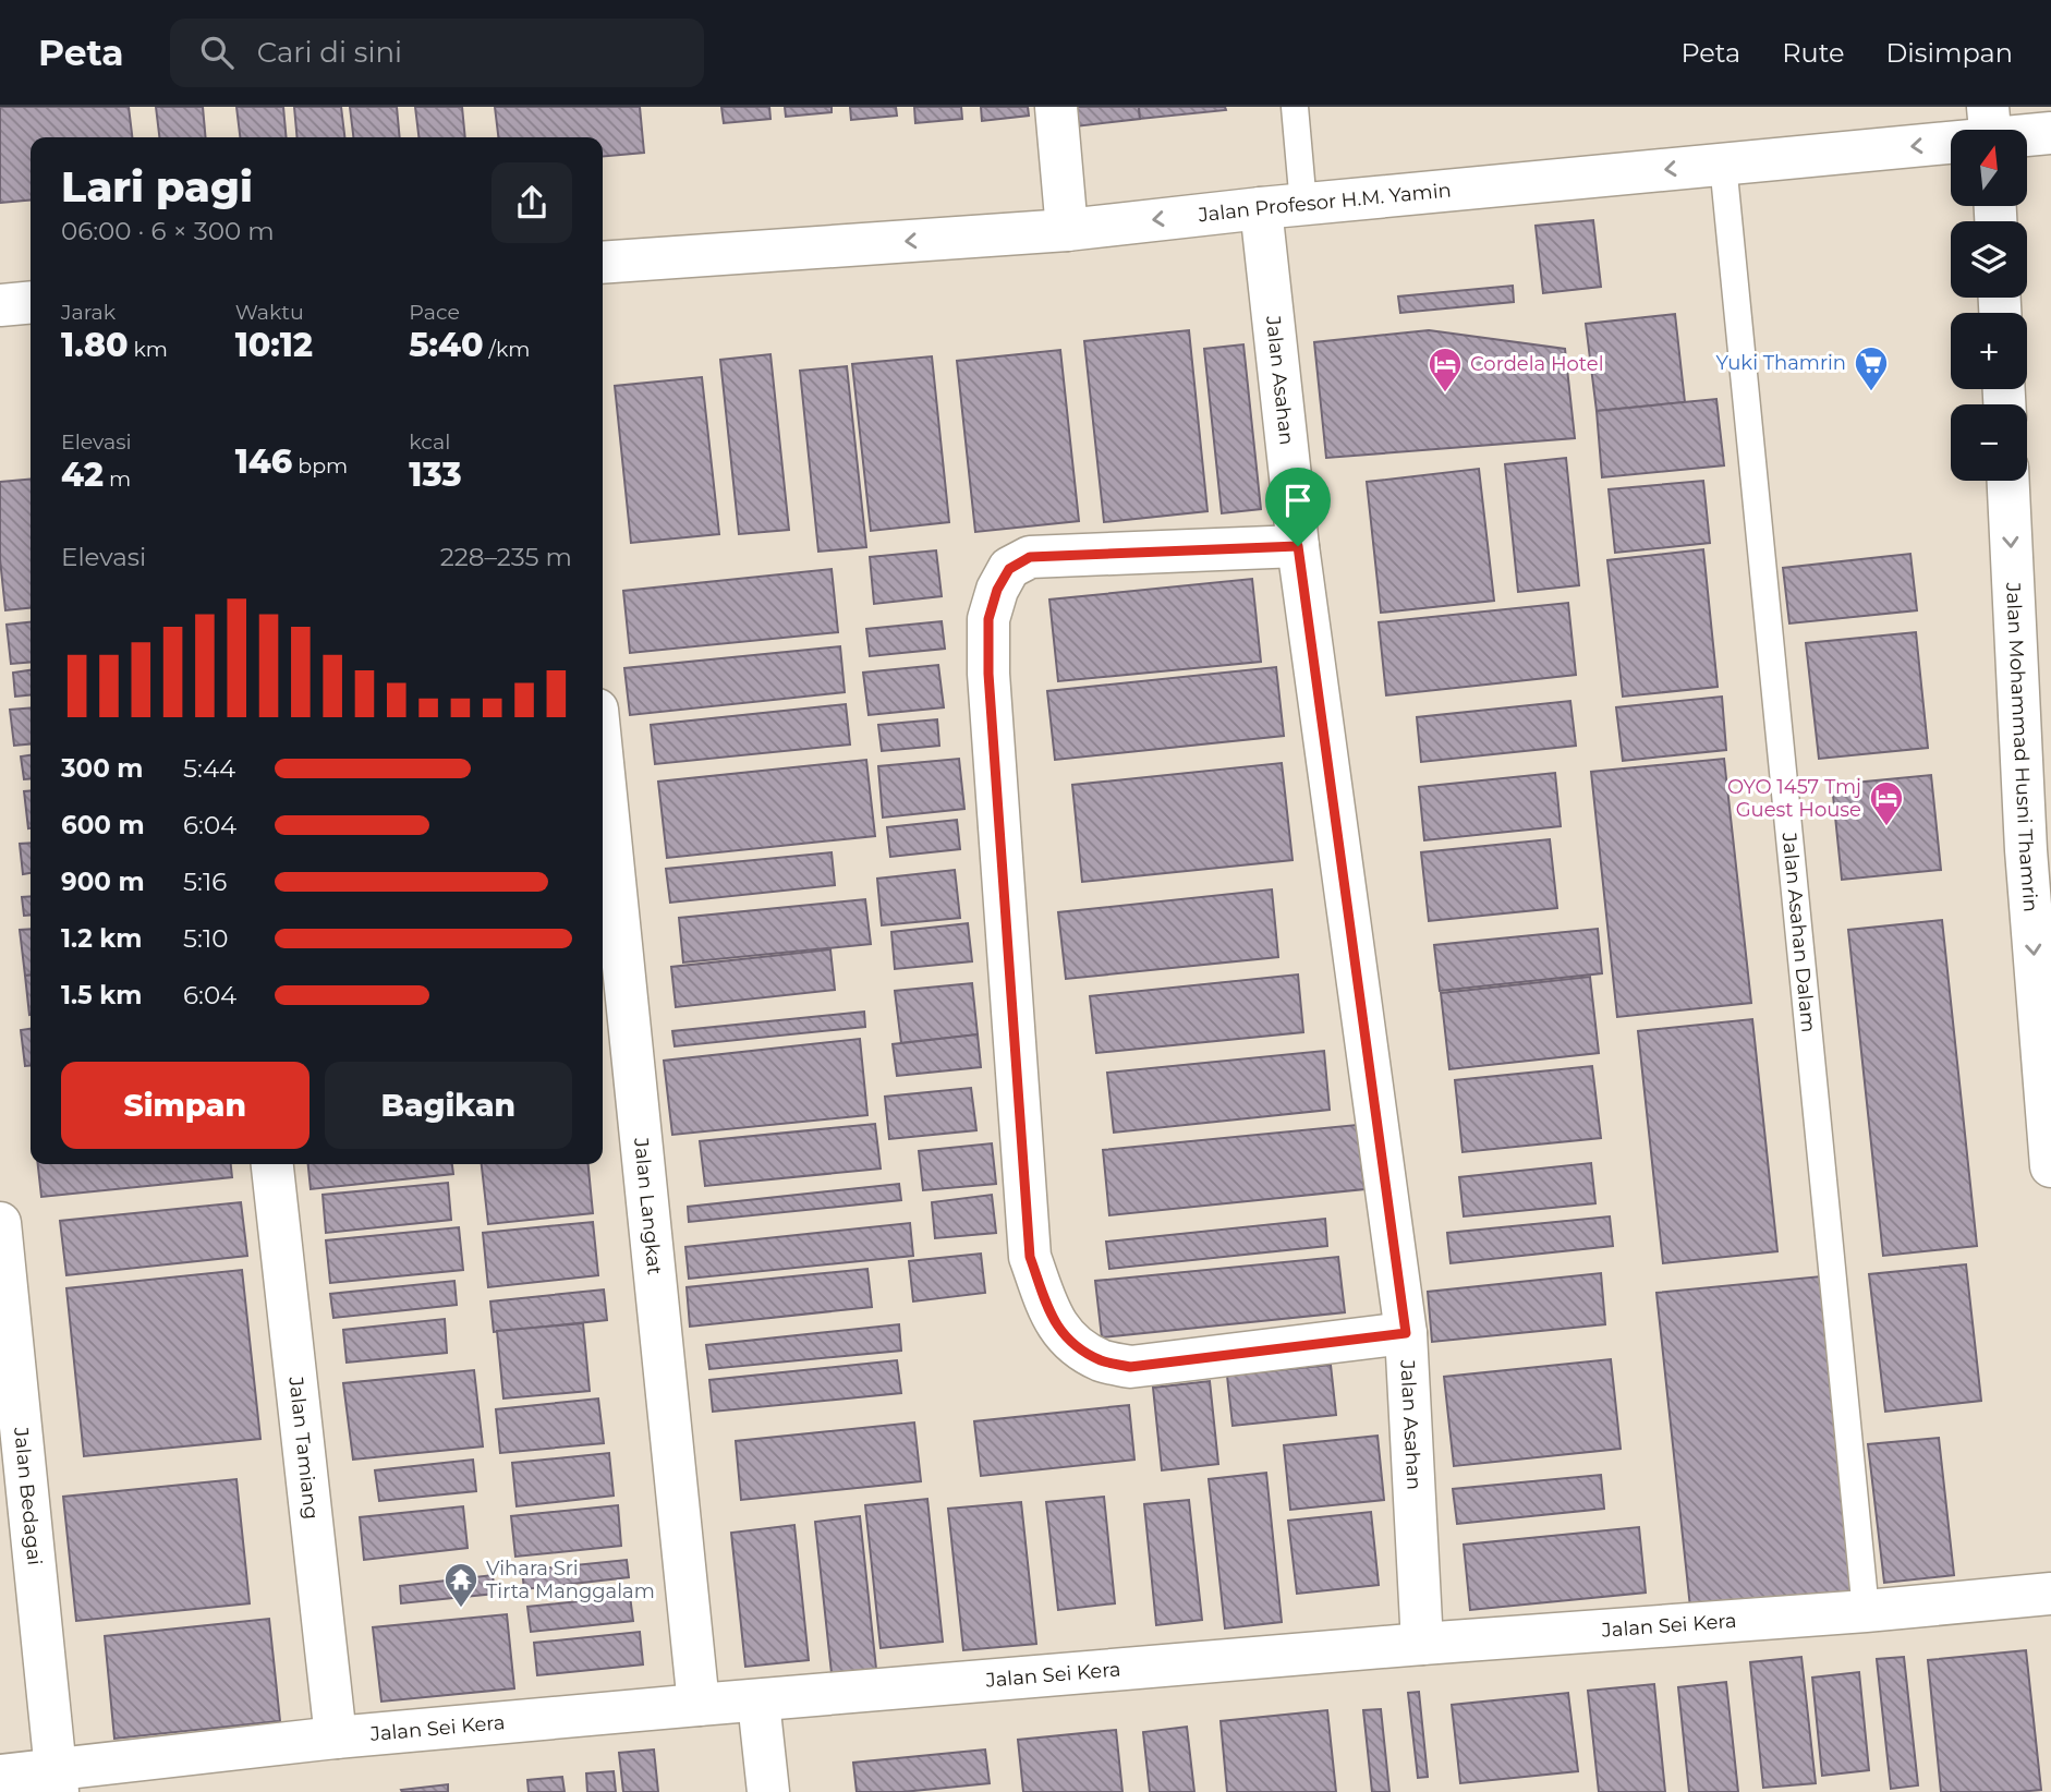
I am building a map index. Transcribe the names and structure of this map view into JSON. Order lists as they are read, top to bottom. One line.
{"streets":{"street":["Jalan Profesor H.M. Yamin","Jalan Asahan","Jalan Mohammad Husni Thamrin","Jalan Langkat","Jalan Tamiang","Jalan Bedagai","Jalan Sei Kera"],"lane":["Jalan Asahan Dalam"]},"crossings":[["Jalan Profesor H.M. Yamin","Jalan Asahan"],["Jalan Profesor H.M. Yamin","Jalan Asahan Dalam"],["Jalan Asahan","Jalan Sei Kera"],["Jalan Asahan Dalam","Jalan Sei Kera"],["Jalan Langkat","Jalan Sei Kera"],["Jalan Tamiang","Jalan Sei Kera"],["Jalan Bedagai","Jalan Sei Kera"]],"one_way":["Jalan Profesor H.M. Yamin","Jalan Mohammad Husni Thamrin"],"places":{"supermarket":["Yuki Thamrin"],"hotel":["Cordela Hotel","OYO 1457 Tmj Guest House"],"temple":["Vihara Sri Tirta Manggalam"]},"north":"top","page":{"header":"Peta","search":"Cari di sini","nav":["Peta","Rute","Disimpan"],"map_buttons":["+","−"],"heading":["Lari pagi","06:00 · 6 × 300 m"],"stats":[["Jarak","1.80 km"],["Waktu","10:12"],["Pace","5:40 /km"],["Elevasi","42 m"],["146 bpm"],["kcal","133"]],"chart":["Elevasi","228–235 m"],"list":[{"name":"300 m","note":"5:44"},{"name":"600 m","note":"6:04"},{"name":"900 m","note":"5:16"},{"name":"1.2 km","note":"5:10"},{"name":"1.5 km","note":"6:04"}],"buttons":["Simpan","Bagikan"]}}
